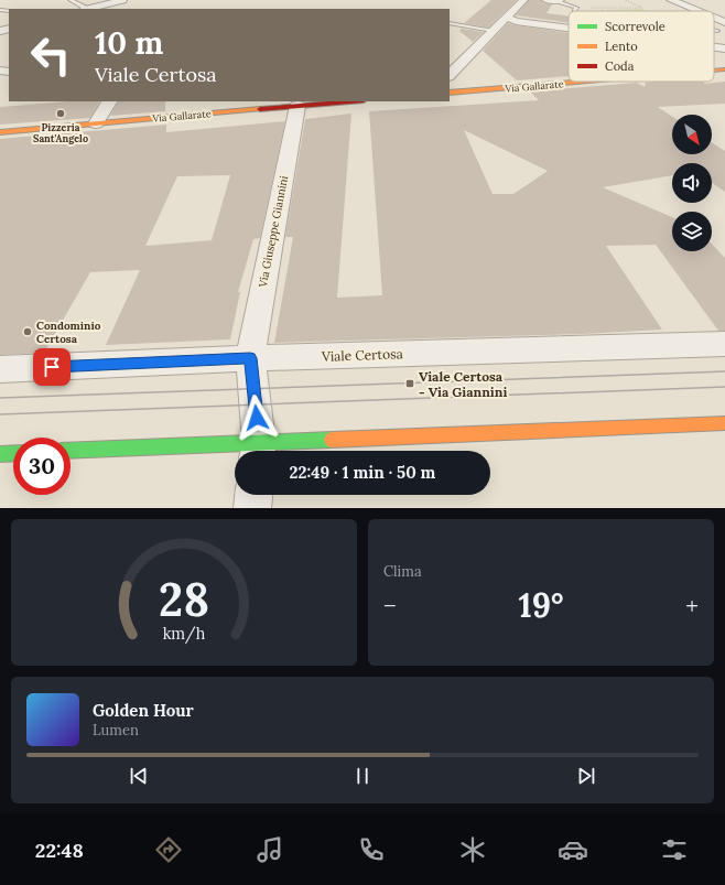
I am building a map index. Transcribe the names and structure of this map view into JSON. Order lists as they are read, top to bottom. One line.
{"streets":{"street":["Via Gallarate","Via Giuseppe Giannini","Viale Certosa"]},"crossings":[["Via Gallarate","Via Giuseppe Giannini"],["Via Giuseppe Giannini","Viale Certosa"]],"places":{"other":["Pizzeria Sant'Angelo","Condominio Certosa"],"transit":["Viale Certosa - Via Giannini"]},"legend":["Scorrevole","Lento","Coda"],"north":"bottom right","page":{"turn":["10 m","Viale Certosa"],"limit":"30","trip":"22:49 · 1 min · 50 m","tile":"Clima","heat":["−","19°","+"],"song":["Golden Hour","Lumen"],"tabs":"22:48","gauge":["28","km/h"]}}
